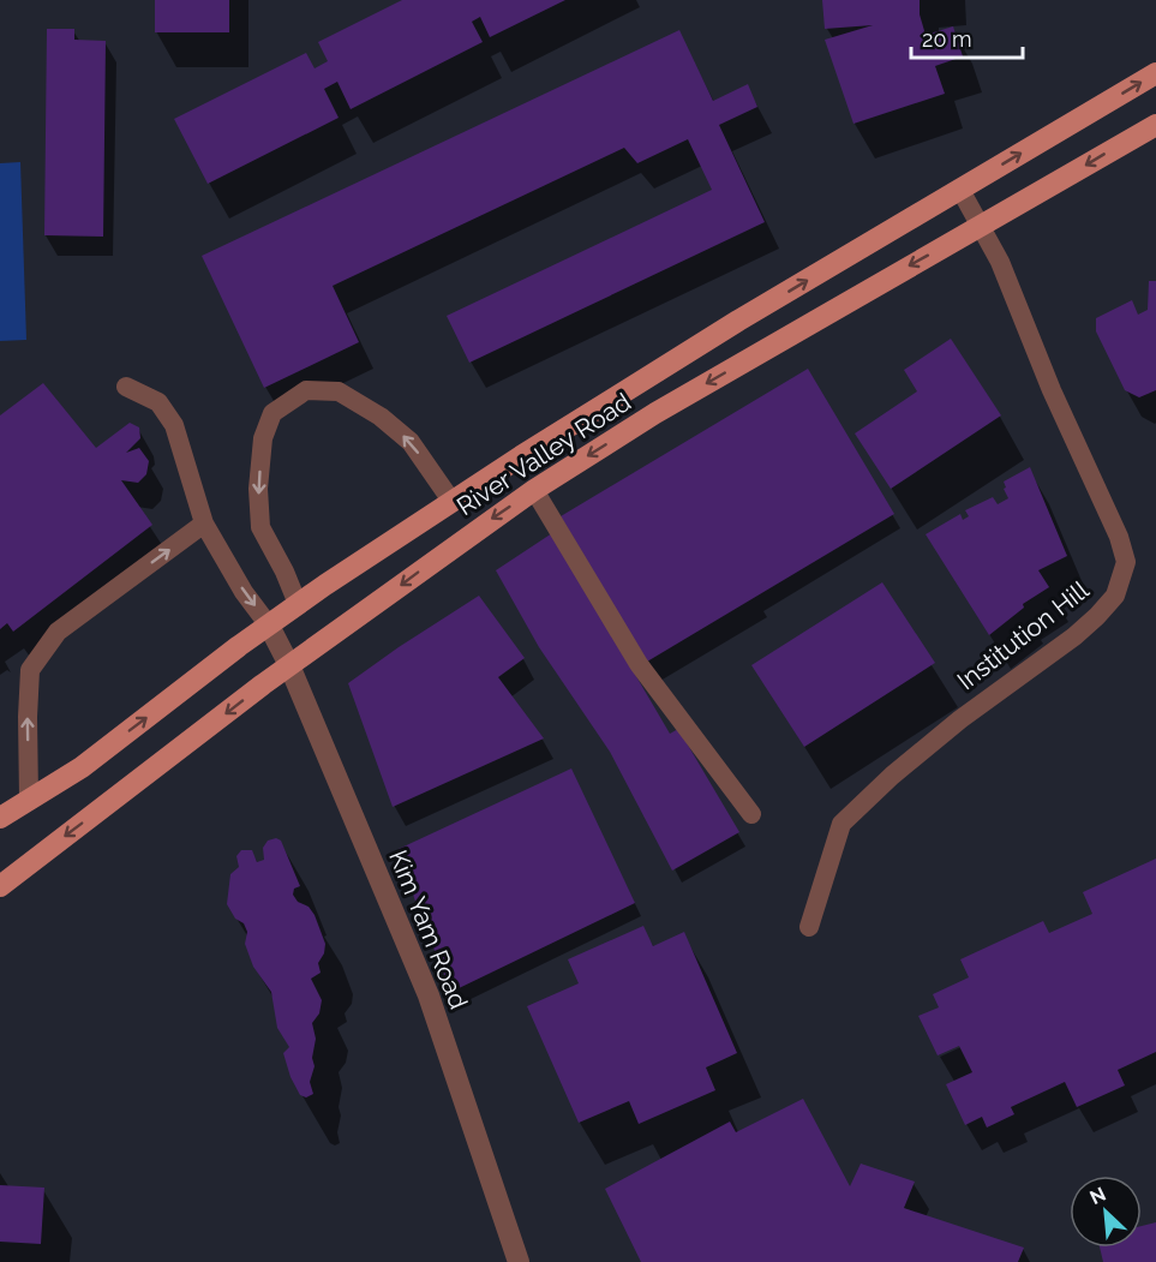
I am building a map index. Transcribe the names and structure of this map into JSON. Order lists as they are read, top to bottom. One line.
{"streets":{"main road":["River Valley Road"],"street":["Kim Yam Road"],"lane":["Institution Hill"]},"crossings":[["River Valley Road","Institution Hill"],["River Valley Road","Kim Yam Road"]],"scale_bar":"20 m","north":"top left"}
